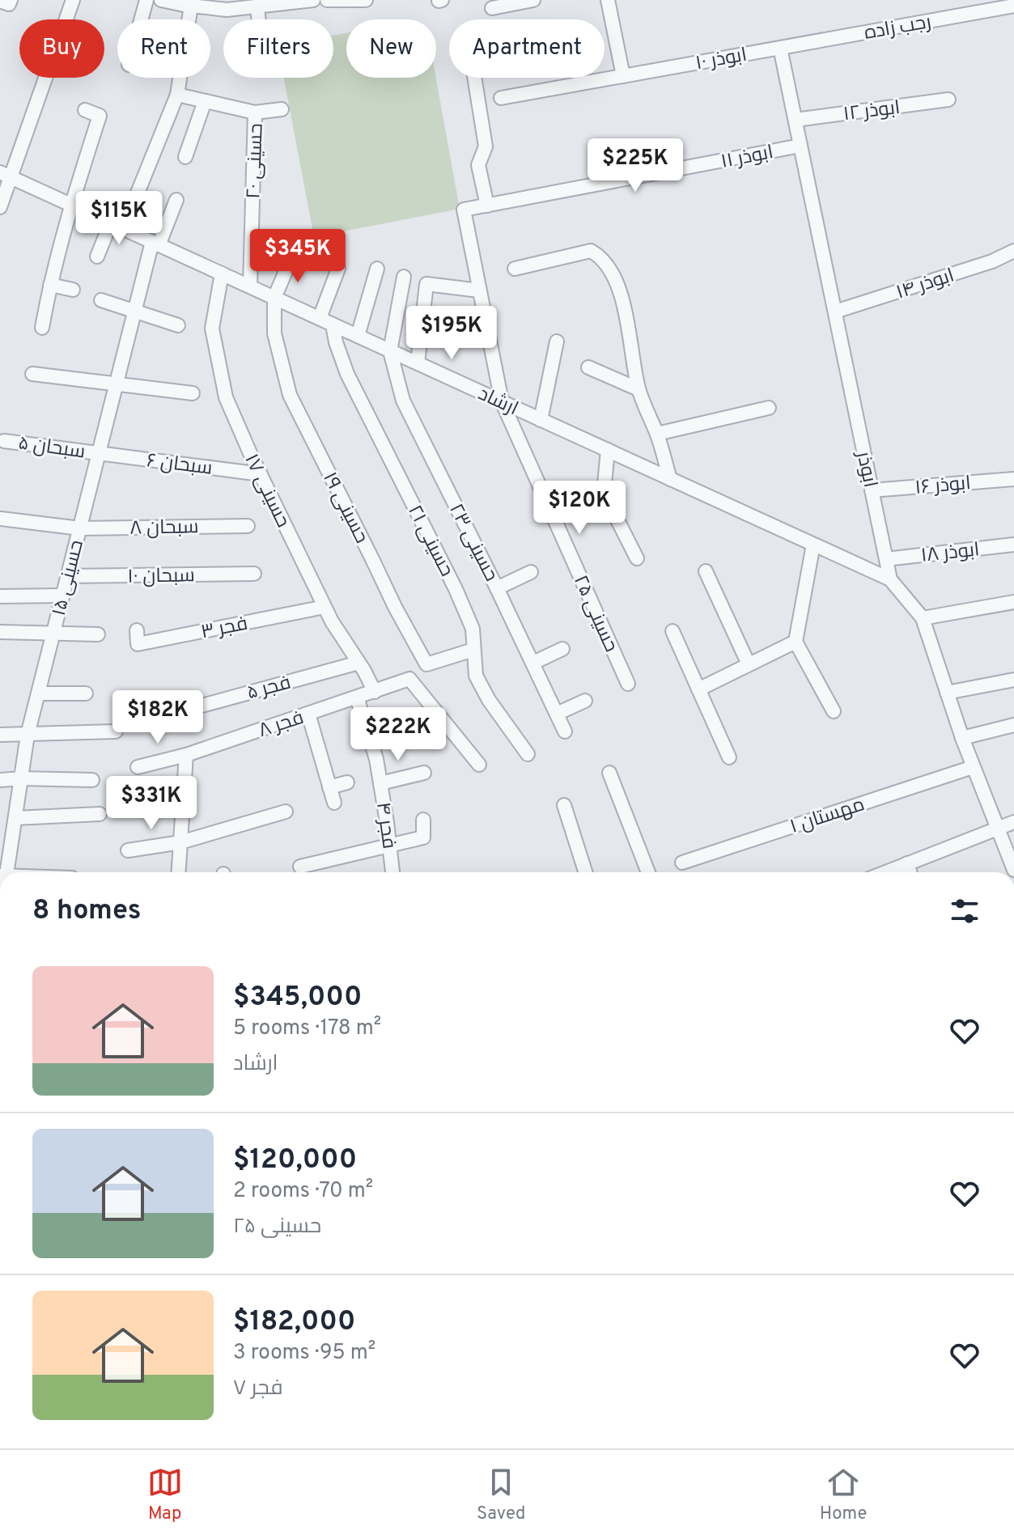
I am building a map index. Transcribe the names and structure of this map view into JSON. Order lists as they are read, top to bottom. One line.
{"streets":{"street":["رجب زاده","ابوذر ۱۰","ابوذر ۱۲","ابوذر ۱۱","حسینی ۲۰","ابوذر ۱۴","ارشاد","سبحان ۵","سبحان ۶","ابوذر","ابوذر ۱۶","حسینی ۱۷","حسینی ۱۹","سبحان ۸","حسینی ۲۱","حسینی ۲۳","ابوذر ۱۸","سبحان ۱۰","حسینی ۱۵","حسینی ۲۵","فجر ۳","فجر ۵","فجر ۸","مهستان ۱","فجر ۴"]},"crossings":[["رجب زاده","ابوذر ۱۰"],["رجب زاده","ابوذر"],["ابوذر ۱۰","ابوذر"],["ابوذر ۱۲","ابوذر"],["ابوذر ۱۱","ابوذر"],["ابوذر ۱۱","حسینی ۲۵"],["حسینی ۲۰","ارشاد"],["ابوذر ۱۴","ابوذر"],["ارشاد","ابوذر"],["ارشاد","حسینی ۱۷"],["ارشاد","حسینی ۱۹"],["ارشاد","حسینی ۲۱"],["ارشاد","حسینی ۲۳"],["ارشاد","حسینی ۱۵"],["ارشاد","حسینی ۲۵"],["سبحان ۵","سبحان ۶"],["سبحان ۵","حسینی ۱۵"],["سبحان ۶","حسینی ۱۷"],["سبحان ۶","حسینی ۱۵"],["ابوذر","ابوذر ۱۶"],["ابوذر","ابوذر ۱۸"],["ابوذر","مهستان ۱"],["حسینی ۱۷","فجر ۳"],["حسینی ۱۷","فجر ۵"],["حسینی ۱۷","فجر ۸"],["حسینی ۱۹","حسینی ۲۱"],["سبحان ۸","حسینی ۱۵"],["سبحان ۱۰","حسینی ۱۵"],["فجر ۸","فجر ۴"]],"page":{"chip":["Buy","Rent","Filters","New","Apartment"],"price":["$225K","$115K","$345K","$195K","$120K","$182K","$222K","$331K"],"heading":"8 homes","list":[{"name":"$345,000","note":"5 rooms · 178 m² · ارشاد"},{"name":"$120,000","note":"2 rooms · 70 m² · حسینی ۲۵"},{"name":"$182,000","note":"3 rooms · 95 m² · فجر ۷"}],"tabs":["Map","Saved","Home"]}}
